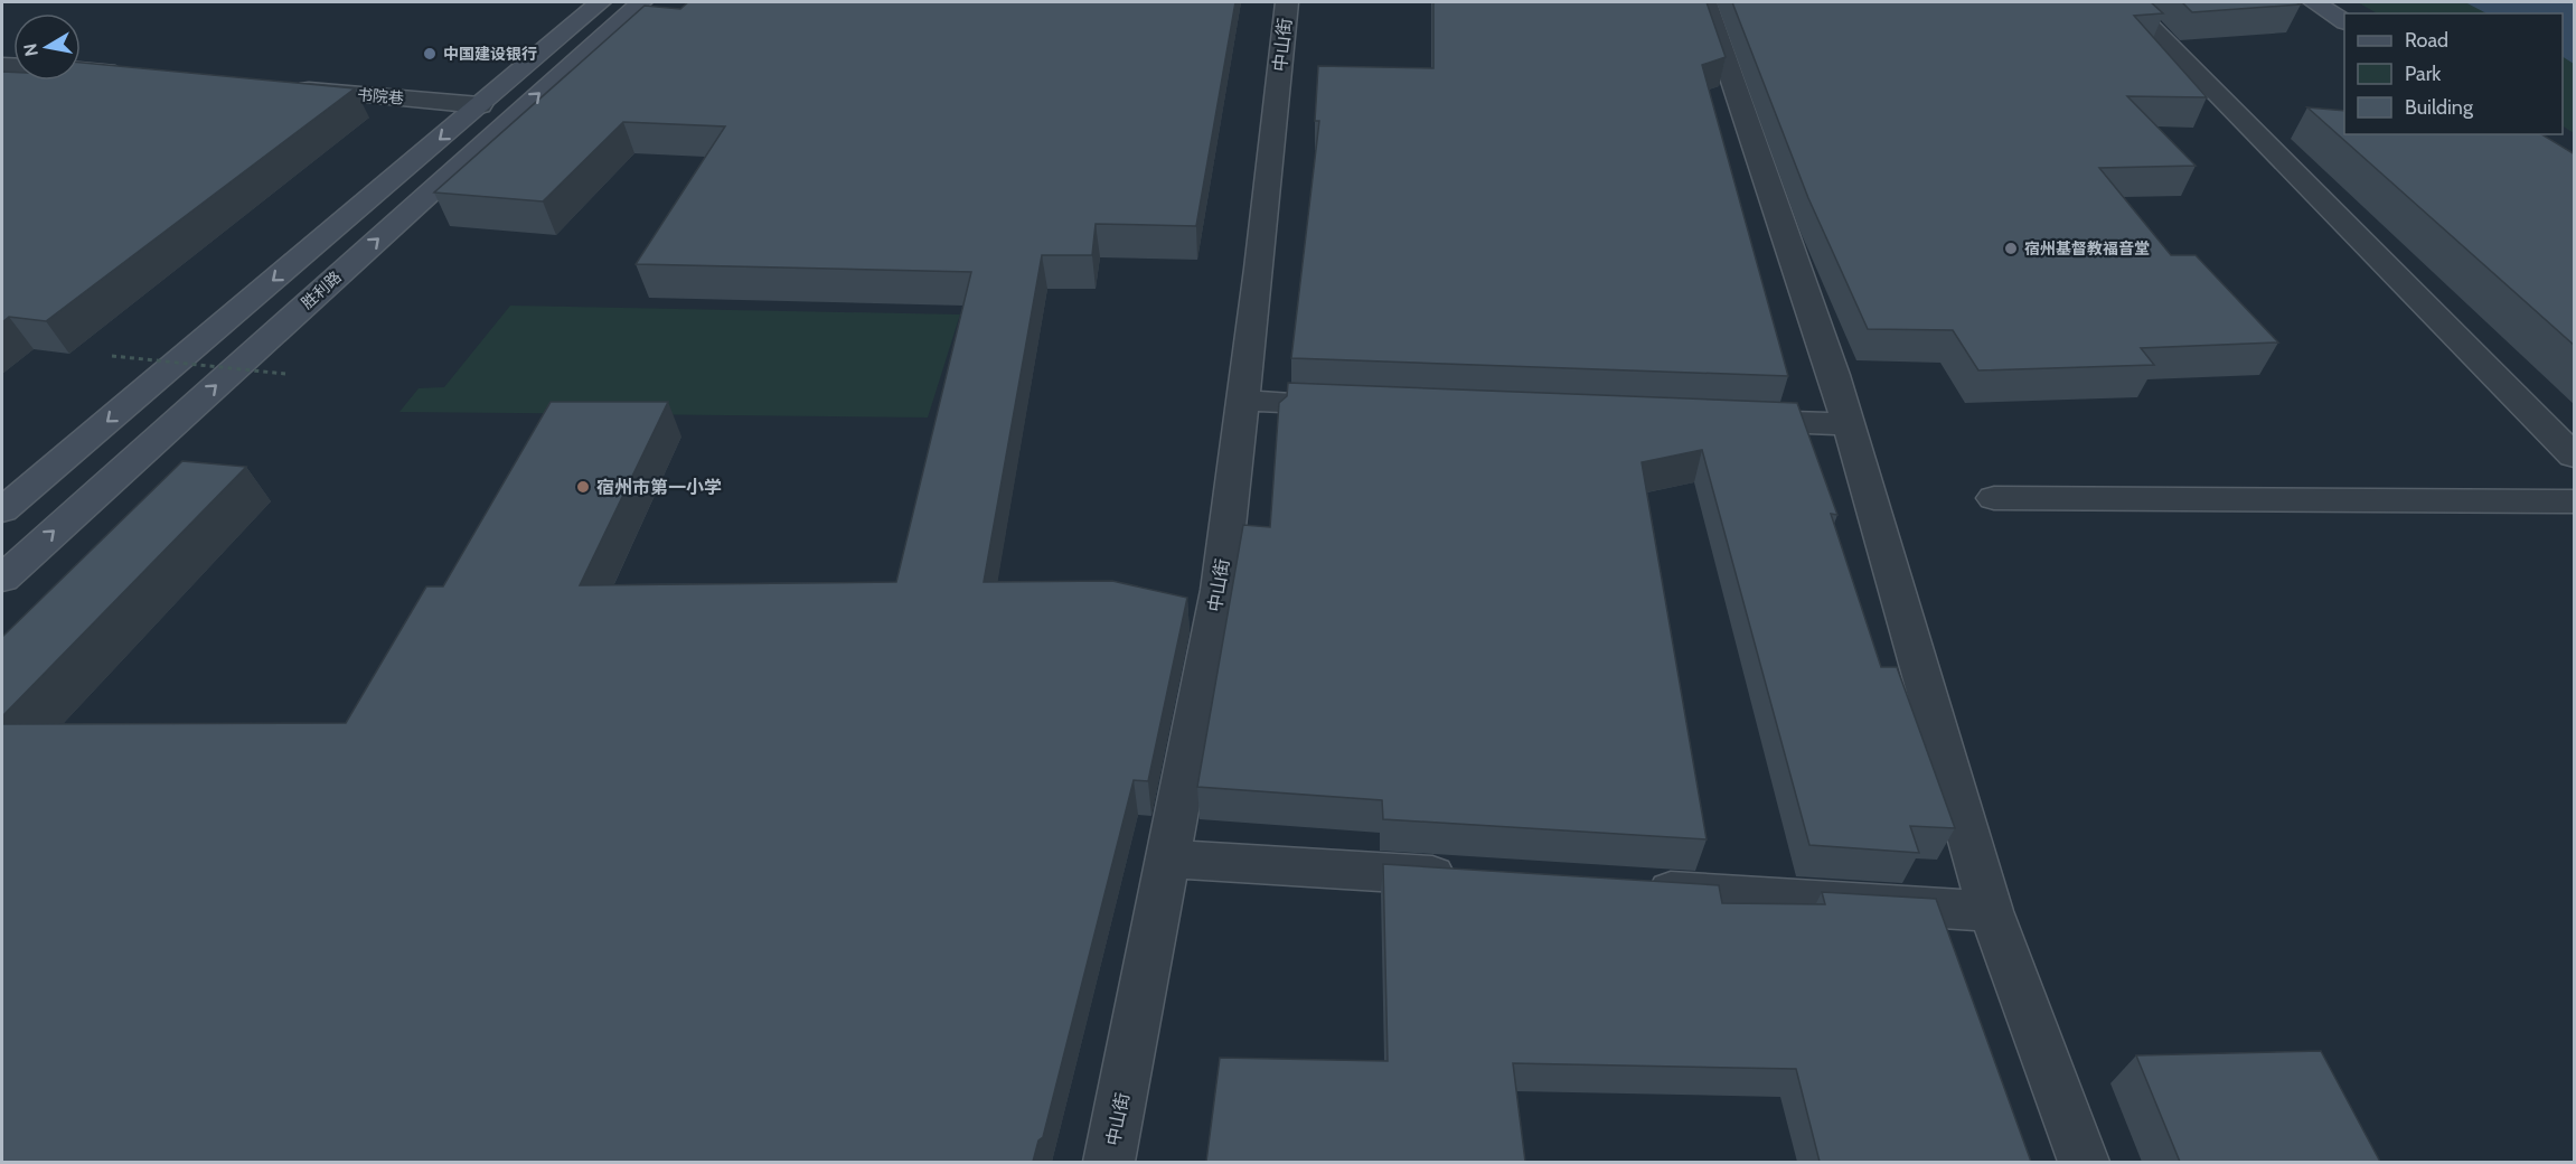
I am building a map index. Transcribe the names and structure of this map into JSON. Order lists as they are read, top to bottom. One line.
{"streets":{"main road":["胜利路"],"street":["中山街","书院巷"]},"places":["中国建设银行","宿州基督教福音堂","宿州市第一小学"],"legend":["Road","Park","Building"],"north":"left"}
